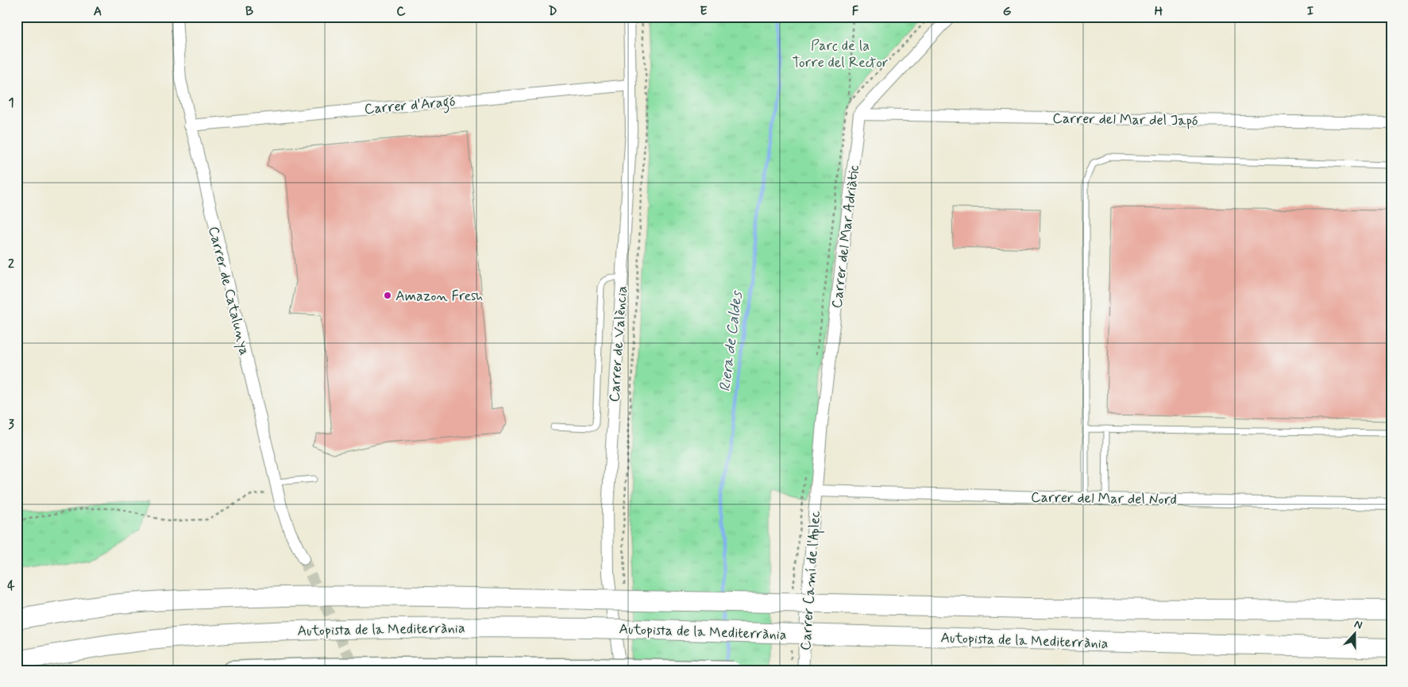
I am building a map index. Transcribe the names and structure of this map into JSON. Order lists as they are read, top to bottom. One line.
{"streets":{"highway":["Autopista de la Mediterrània"],"street":["Carrer d'Aragó","Carrer del Mar del Japó","Carrer del Mar Adriàtic","Carrer de Catalunya","Carrer de València","Carrer del Mar del Nord","Carrer Camí de l'Aplec"]},"crossings":[["Carrer d'Aragó","Carrer de Catalunya"],["Carrer d'Aragó","Carrer de València"],["Carrer del Mar del Japó","Carrer del Mar Adriàtic"],["Carrer del Mar Adriàtic","Carrer del Mar del Nord"],["Carrer del Mar Adriàtic","Carrer Camí de l'Aplec"],["Carrer del Mar del Nord","Carrer Camí de l'Aplec"]],"water":["Riera de Caldes"],"parks":["Parc de la Torre del Rector"],"places":["Amazon Fresh"],"north":"top","grid":{"columns":["A","B","C","D","E","F","G","H","I"],"rows":["1","2","3","4"]}}
